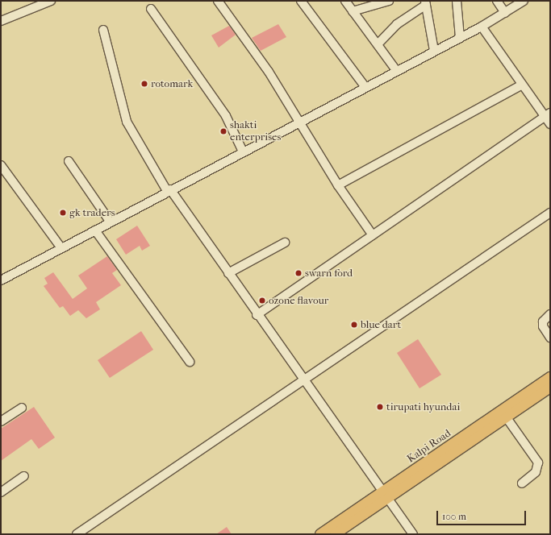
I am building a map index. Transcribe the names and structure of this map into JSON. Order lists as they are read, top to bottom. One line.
{"streets":{"main road":["Kalpi Road"]},"places":["rotomark","shakti enterprises","gk traders","swarn ford","ozone flavour","blue dart","tirupati hyundai"],"scale_bar":"100 m"}
